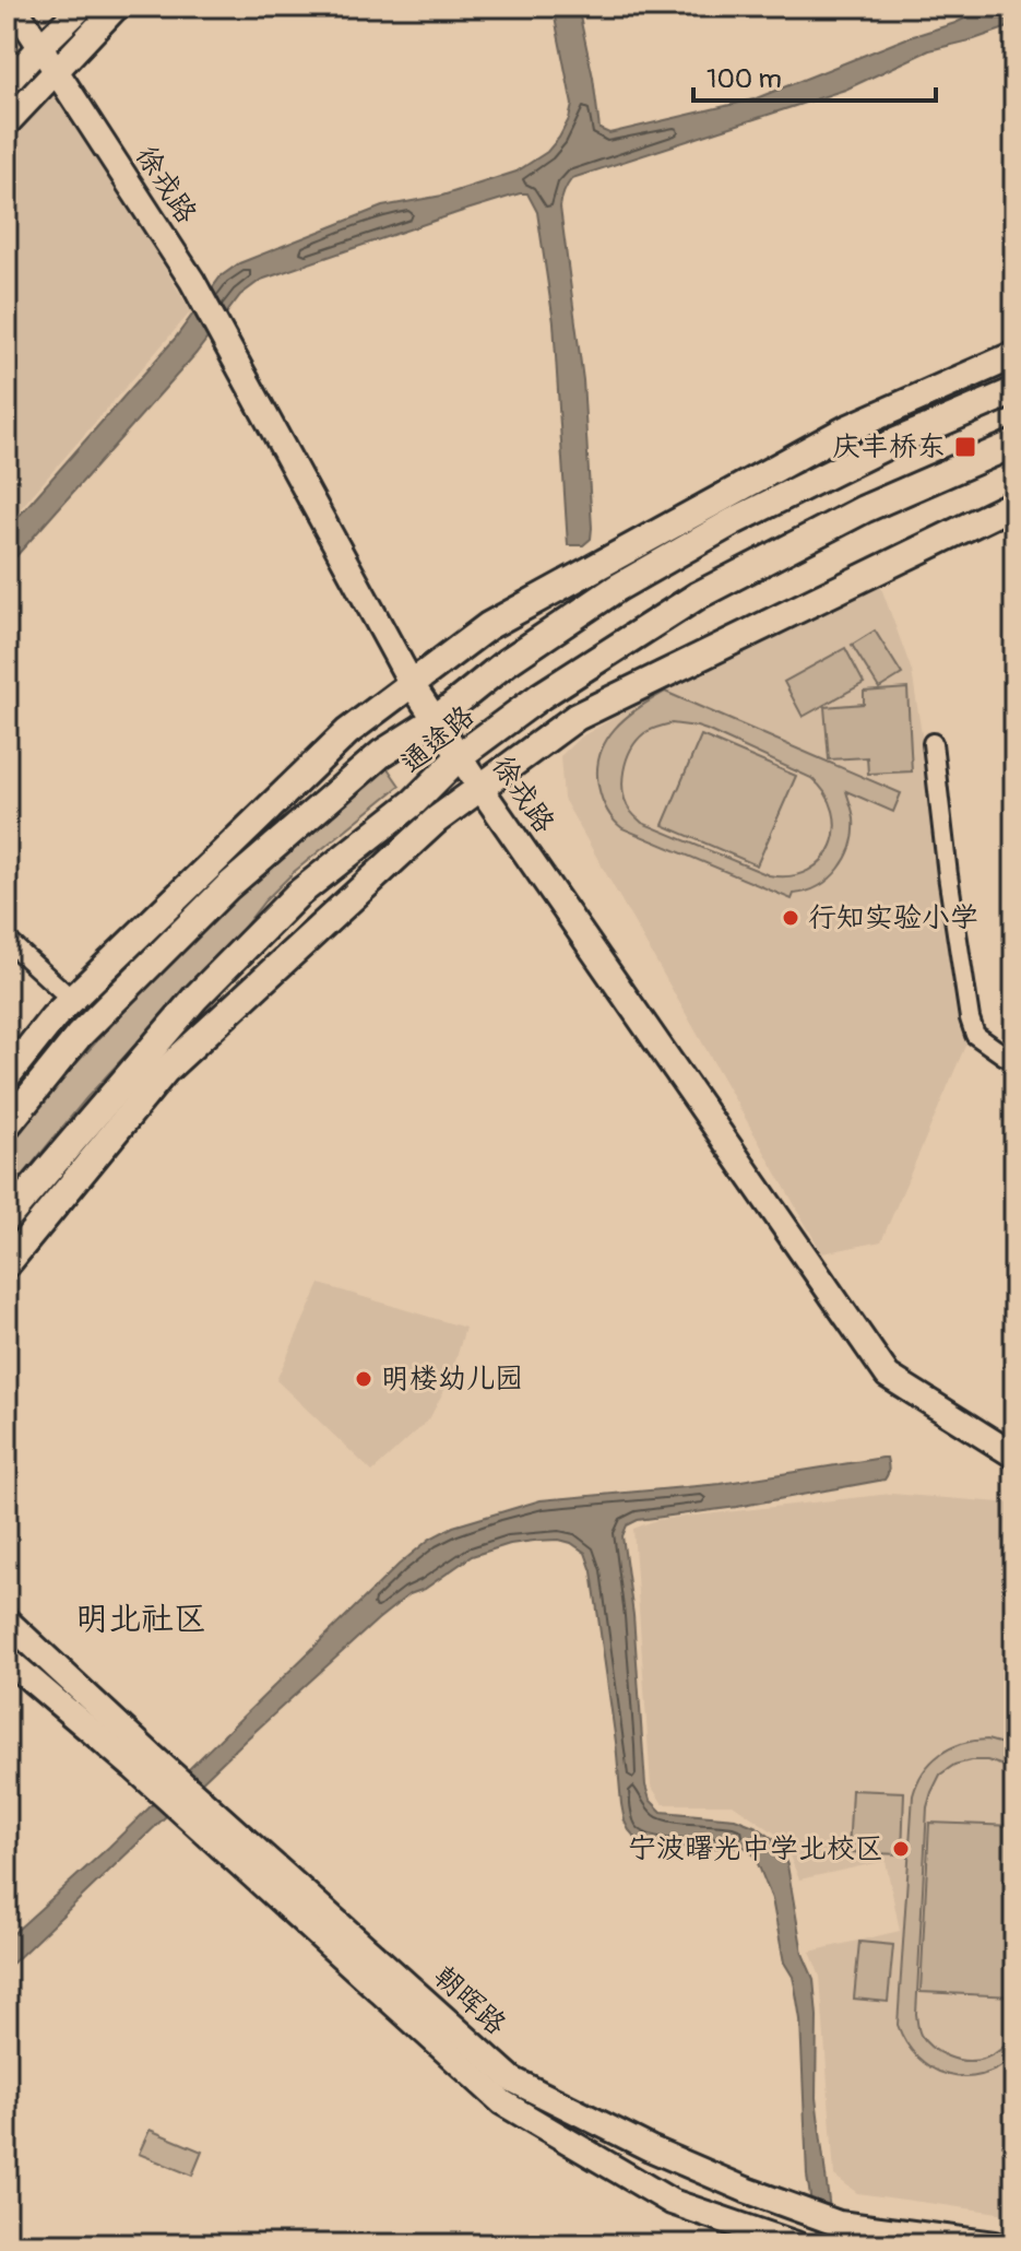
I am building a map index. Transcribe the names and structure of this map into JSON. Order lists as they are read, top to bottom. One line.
{"streets":{"main road":["徐戎路","通途路","朝晖路"]},"crossings":[["徐戎路","通途路"]],"districts":["明北社区"],"places":{"transit":["庆丰桥东"],"other":["行知实验小学","明楼幼儿园","宁波曙光中学北校区"]},"scale_bar":"100 m"}
